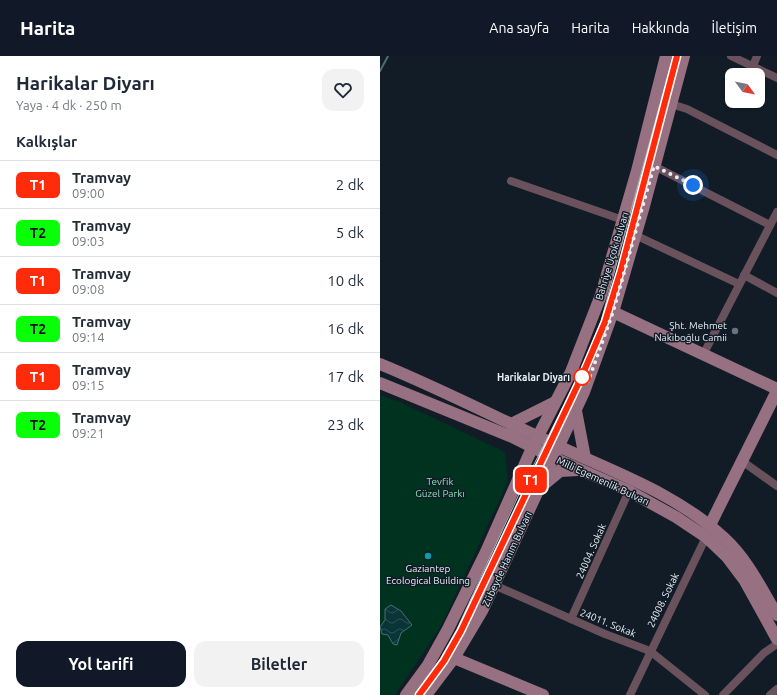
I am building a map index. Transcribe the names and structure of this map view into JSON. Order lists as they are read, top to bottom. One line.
{"streets":{"main road":["Bahriye Üçok Bulvarı","Milli Egemenlik Bulvarı","Zübeyde Hanım Bulvarı"],"street":["24004. Sokak","24008. Sokak","24011. Sokak"]},"crossings":[["Bahriye Üçok Bulvarı","Milli Egemenlik Bulvarı"],["Bahriye Üçok Bulvarı","Zübeyde Hanım Bulvarı"],["Milli Egemenlik Bulvarı","24004. Sokak"],["Milli Egemenlik Bulvarı","Zübeyde Hanım Bulvarı"],["Milli Egemenlik Bulvarı","24008. Sokak"],["24004. Sokak","24011. Sokak"],["Zübeyde Hanım Bulvarı","24011. Sokak"],["24008. Sokak","24011. Sokak"]],"parks":["Tevfik Güzel Parkı"],"places":["Şht. Mehmet Nakıboğlu Camii","Harikalar Diyarı","Gaziantep Ecological Building"],"lines":["tram line T1"],"north":"bottom right","page":{"header":"Harita","nav":["Ana sayfa","Harita","Hakkında","İletişim"],"heading":[["Harikalar Diyarı","Yaya · 4 dk · 250 m"],"Kalkışlar"],"on_map":"T1","list":[{"mark":"T1","name":"Tramvay","note":"09:00","value":"2 dk"},{"mark":"T2","name":"Tramvay","note":"09:03","value":"5 dk"},{"mark":"T1","name":"Tramvay","note":"09:08","value":"10 dk"},{"mark":"T2","name":"Tramvay","note":"09:14","value":"16 dk"},{"mark":"T1","name":"Tramvay","note":"09:15","value":"17 dk"},{"mark":"T2","name":"Tramvay","note":"09:21","value":"23 dk"}],"buttons":["Yol tarifi","Biletler"]}}
